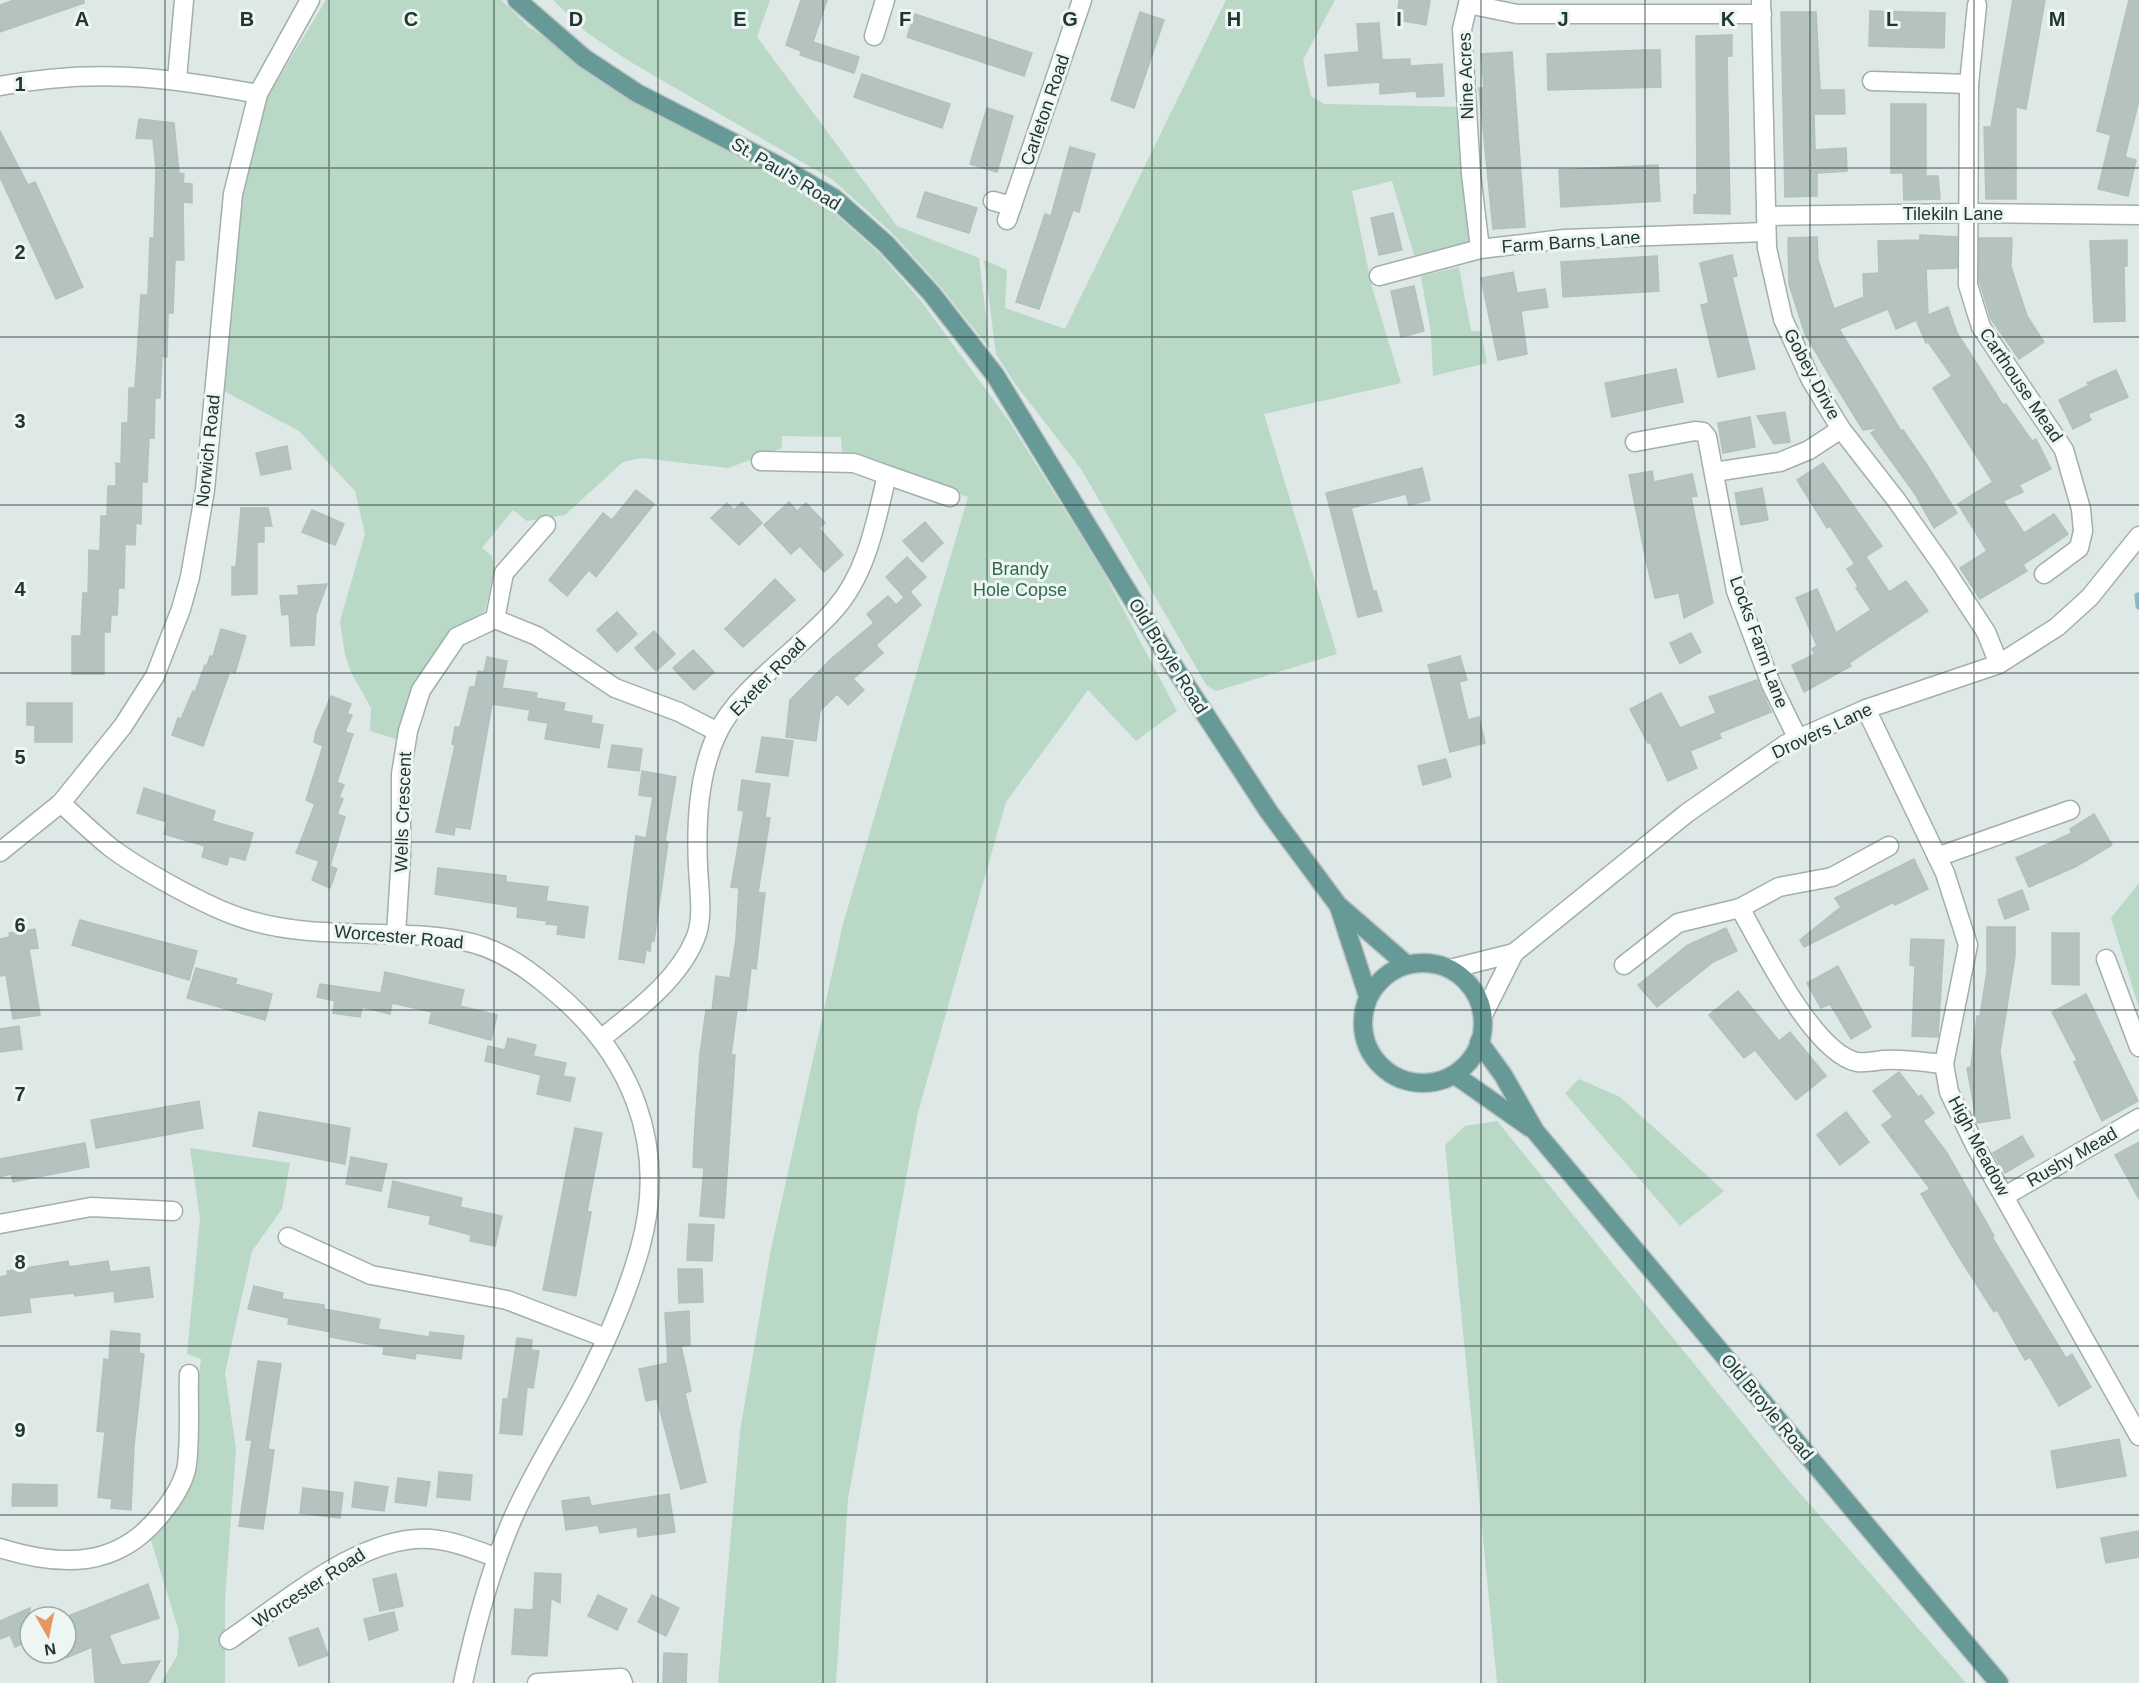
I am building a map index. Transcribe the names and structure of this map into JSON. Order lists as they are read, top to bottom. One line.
{"streets":{"main road":["St. Paul's Road","Old Broyle Road"],"street":["Nine Acres","Carleton Road","Tilekiln Lane","Farm Barns Lane","Gobey Drive","Carthouse Mead","Norwich Road","Locks Farm Lane","Exeter Road","Drovers Lane","Wells Crescent","Worcester Road","High Meadow","Rushy Mead"]},"crossings":[["Nine Acres","Farm Barns Lane"],["Nine Acres","Gobey Drive"],["St. Paul's Road","Old Broyle Road"],["Tilekiln Lane","Farm Barns Lane"],["Tilekiln Lane","Gobey Drive"],["Tilekiln Lane","Carthouse Mead"],["Farm Barns Lane","Gobey Drive"],["Gobey Drive","Drovers Lane"],["Norwich Road","Worcester Road"],["Locks Farm Lane","Drovers Lane"],["Old Broyle Road","Drovers Lane"],["Exeter Road","Worcester Road"],["Drovers Lane","High Meadow"],["Wells Crescent","Worcester Road"],["High Meadow","Rushy Mead"]],"parks":["Brandy Hole Copse"],"north":"bottom","grid":{"columns":["A","B","C","D","E","F","G","H","I","J","K","L","M"],"rows":["1","2","3","4","5","6","7","8","9"]}}
